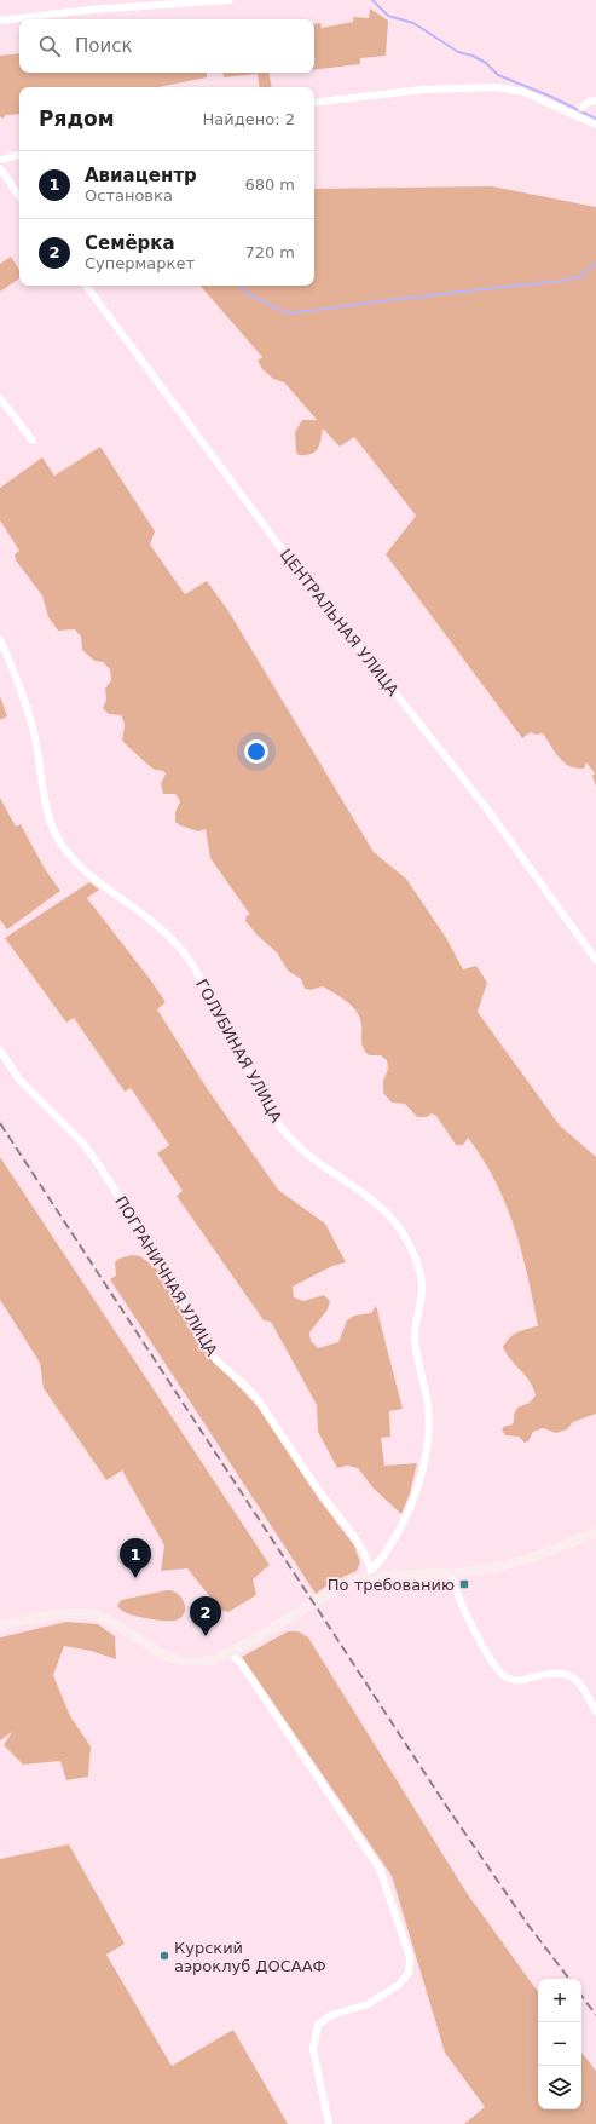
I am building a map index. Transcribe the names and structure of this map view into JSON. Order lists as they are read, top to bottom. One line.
{"streets":{"street":["ЦЕНТРАЛЬНАЯ УЛИЦА","ГОЛУБИНАЯ УЛИЦА","ПОГРАНИЧНАЯ УЛИЦА"]},"crossings":[["ГОЛУБИНАЯ УЛИЦА","ПОГРАНИЧНАЯ УЛИЦА"]],"places":{"transit":["По требованию"],"other":["Курский аэроклуб ДОСААФ"]},"page":{"search":"Поиск","heading":["Рядом","Найдено: 2"],"list":[{"mark":"1","name":"Авиацентр","note":"Остановка","value":"680 m"},{"mark":"2","name":"Семёрка","note":"Супермаркет","value":"720 m"}],"pins":["1","2"],"map_buttons":["+","−"]}}
